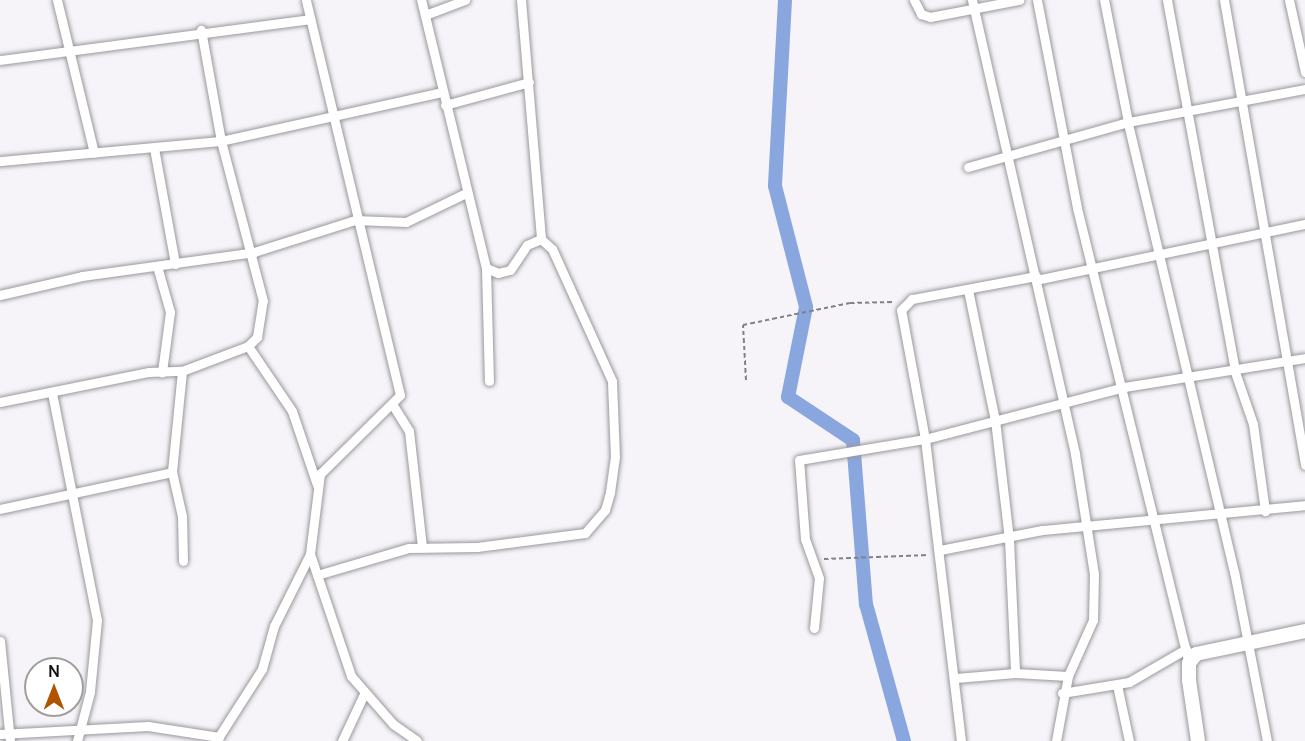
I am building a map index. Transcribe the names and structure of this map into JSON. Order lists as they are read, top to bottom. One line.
{"north":"top"}
